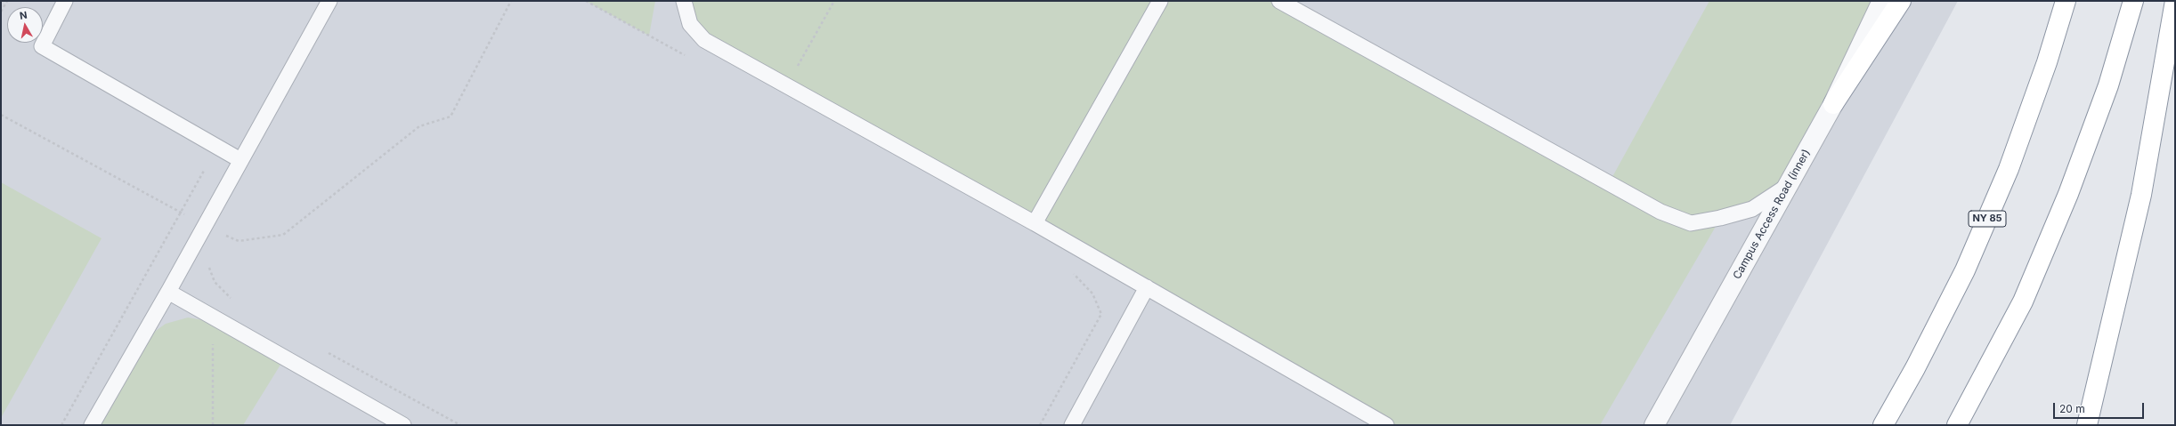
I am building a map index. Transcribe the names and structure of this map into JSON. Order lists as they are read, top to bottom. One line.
{"streets":{"highway":["NY 85"],"street":["Campus Access Road (inner)"]},"scale_bar":"20 m","north":"top"}
